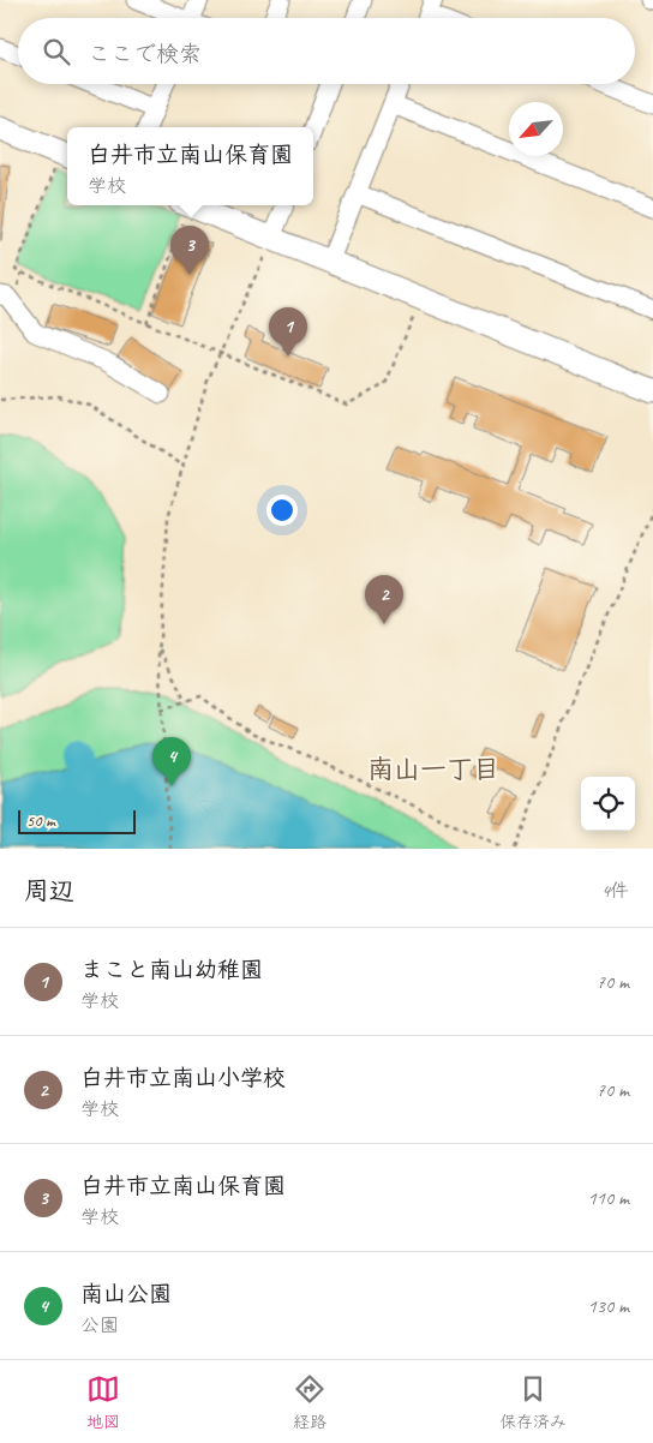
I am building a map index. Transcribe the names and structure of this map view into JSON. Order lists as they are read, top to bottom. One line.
{"districts":["南山一丁目"],"scale_bar":"50 m","north":"bottom left","page":{"search":"ここで検索","popup":["白井市立南山保育園","学校"],"pins":["3","1","2","4"],"scale":"50 m","heading":["周辺","4件"],"list":[{"mark":"1","name":"まこと南山幼稚園","note":"学校","value":"70 m"},{"mark":"2","name":"白井市立南山小学校","note":"学校","value":"70 m"},{"mark":"3","name":"白井市立南山保育園","note":"学校","value":"110 m"},{"mark":"4","name":"南山公園","note":"公園","value":"130 m"}],"nav":["地図","経路","保存済み"]}}
